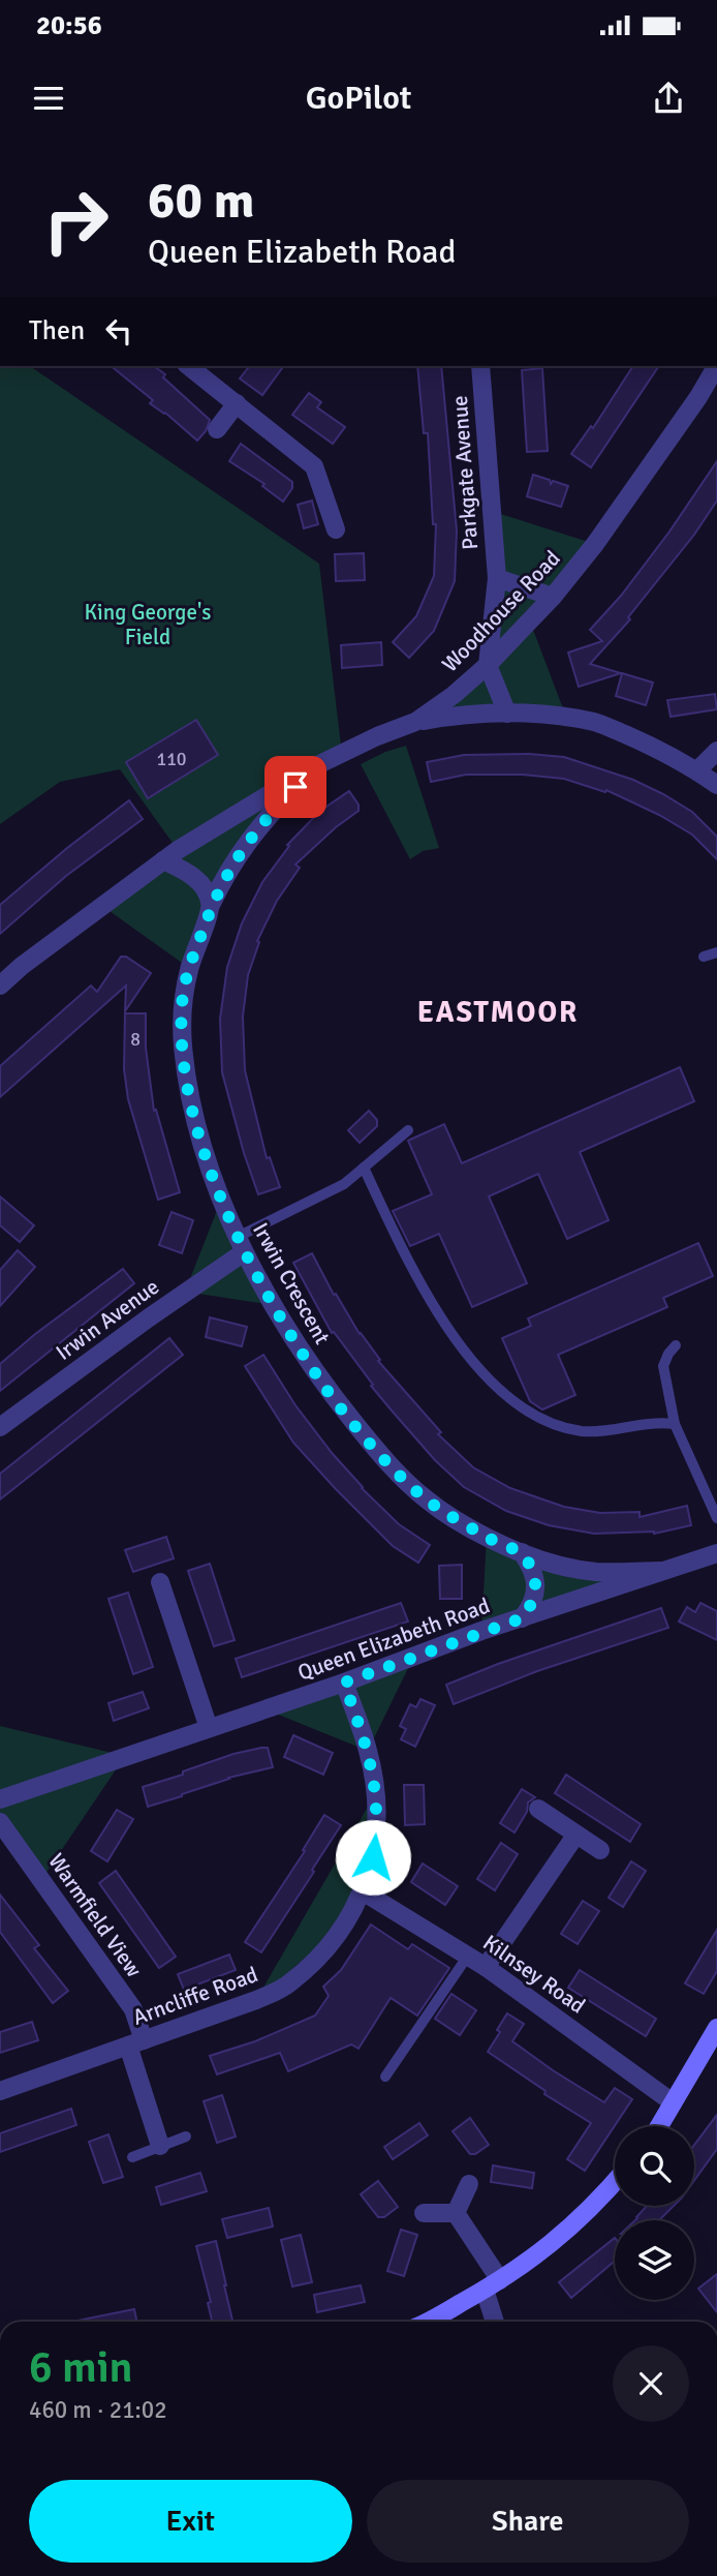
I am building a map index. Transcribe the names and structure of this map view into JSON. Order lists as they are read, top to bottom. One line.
{"streets":{"street":["Parkgate Avenue","Woodhouse Road","Irwin Crescent","Irwin Avenue","Queen Elizabeth Road","Warmfield View","Kilnsey Road","Arncliffe Road"]},"crossings":[["Parkgate Avenue","Woodhouse Road"],["Woodhouse Road","Irwin Crescent"],["Irwin Crescent","Irwin Avenue"],["Irwin Crescent","Queen Elizabeth Road"],["Queen Elizabeth Road","Arncliffe Road"],["Warmfield View","Arncliffe Road"],["Kilnsey Road","Arncliffe Road"]],"districts":["EASTMOOR"],"parks":["King George's Field"],"house_numbers":["110","8"],"page":{"status":"20:56","header":"GoPilot","turn":["60 m","Queen Elizabeth Road"],"then":"Then","heading":["6 min","460 m · 21:02"],"buttons":["Exit","Share"]}}
